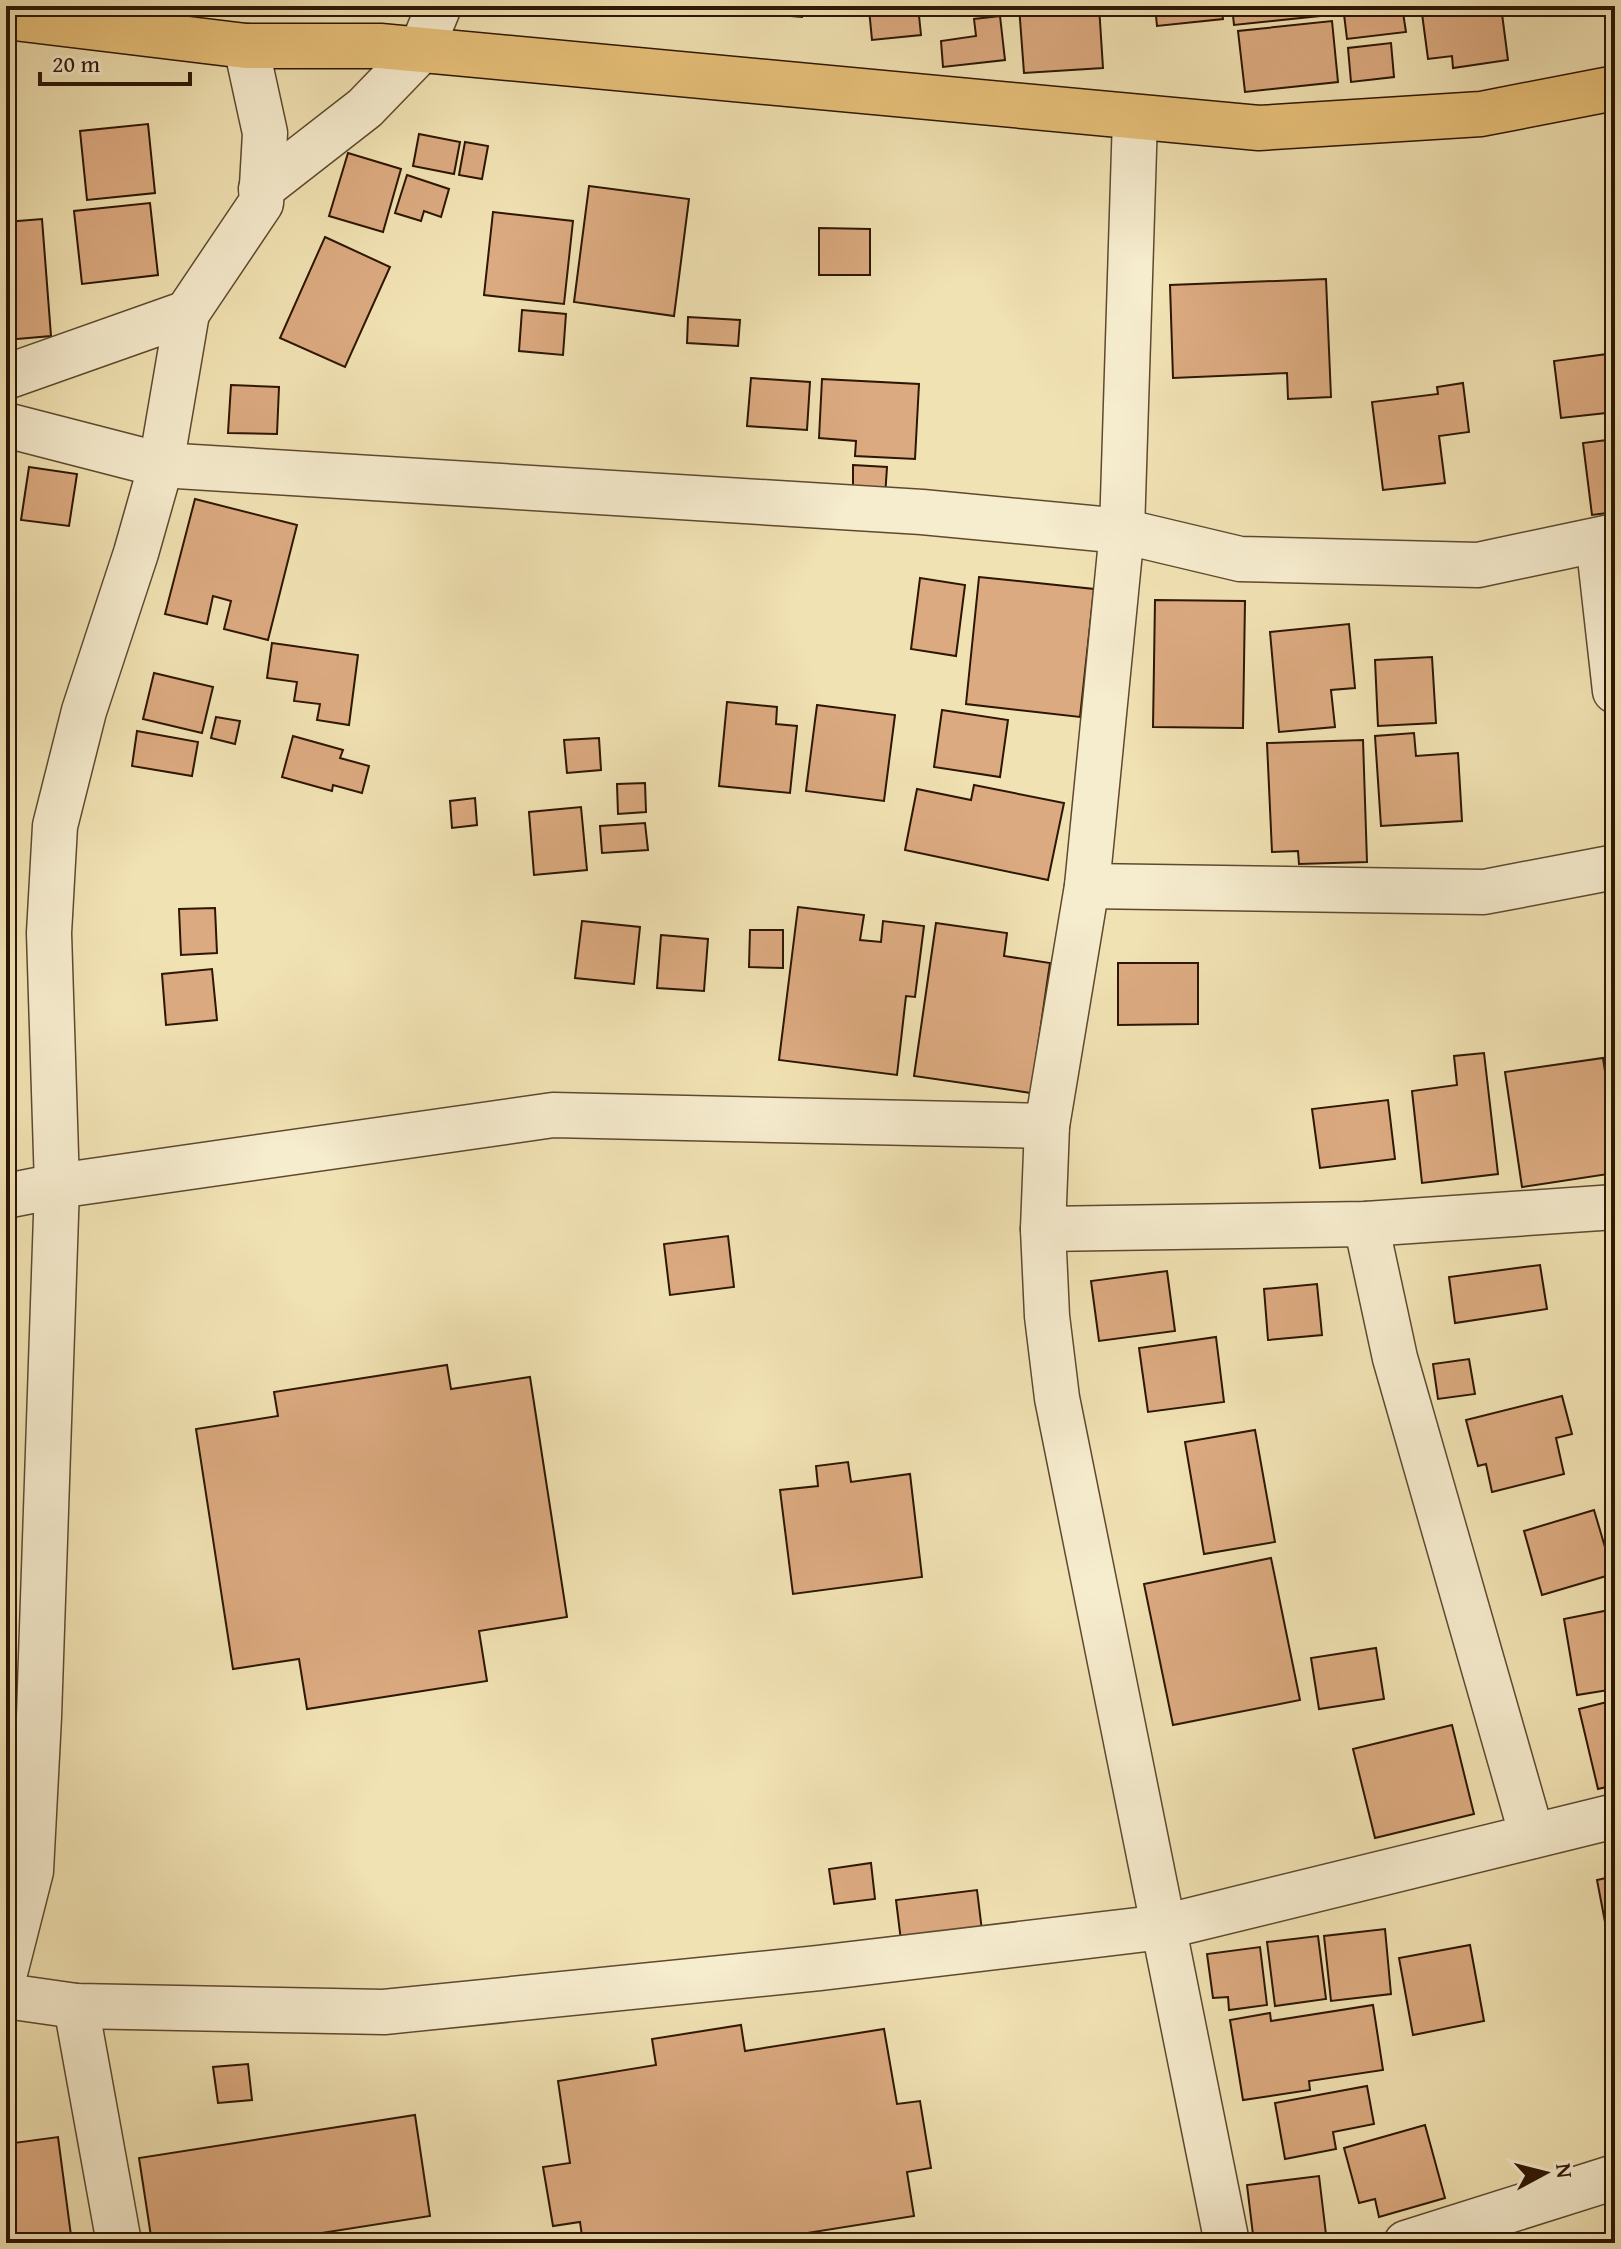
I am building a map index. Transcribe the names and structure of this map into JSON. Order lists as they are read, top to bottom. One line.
{"scale_bar":"20 m","north":"right"}
